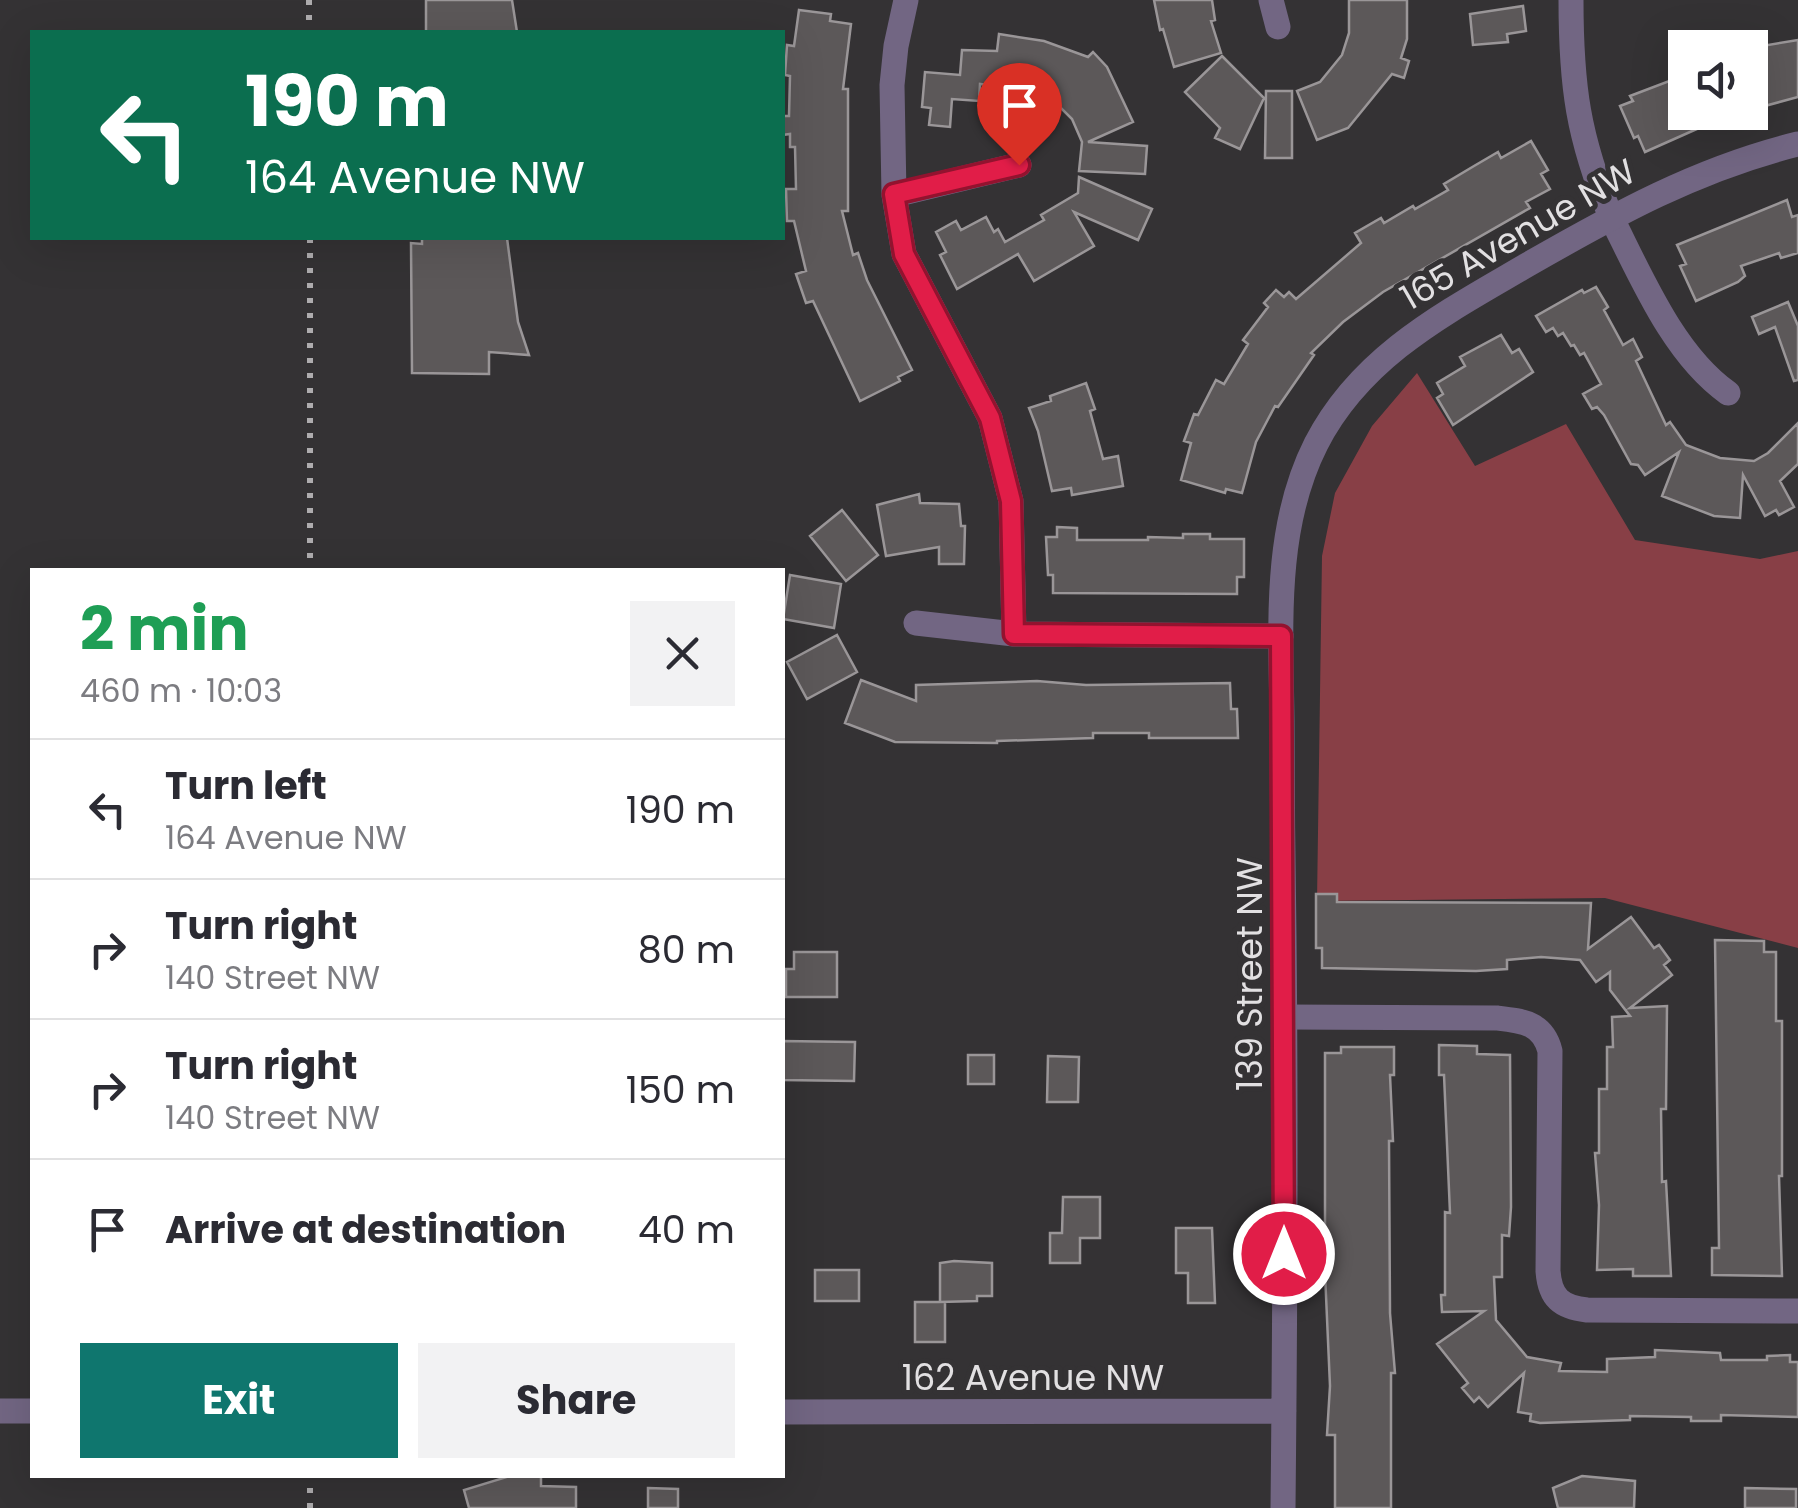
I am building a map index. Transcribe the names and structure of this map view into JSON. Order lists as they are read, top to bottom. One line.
{"streets":{"street":["165 Avenue NW","139 Street NW","162 Avenue NW"]},"crossings":[["165 Avenue NW","139 Street NW"],["139 Street NW","162 Avenue NW"]],"page":{"turn":["190 m","164 Avenue NW"],"heading":["2 min","460 m · 10:03"],"list":[{"name":"Turn left","note":"164 Avenue NW","value":"190 m"},{"name":"Turn right","note":"140 Street NW","value":"80 m"},{"name":"Turn right","note":"140 Street NW","value":"150 m"},{"name":"Arrive at destination","value":"40 m"}],"buttons":["Exit","Share"]}}
